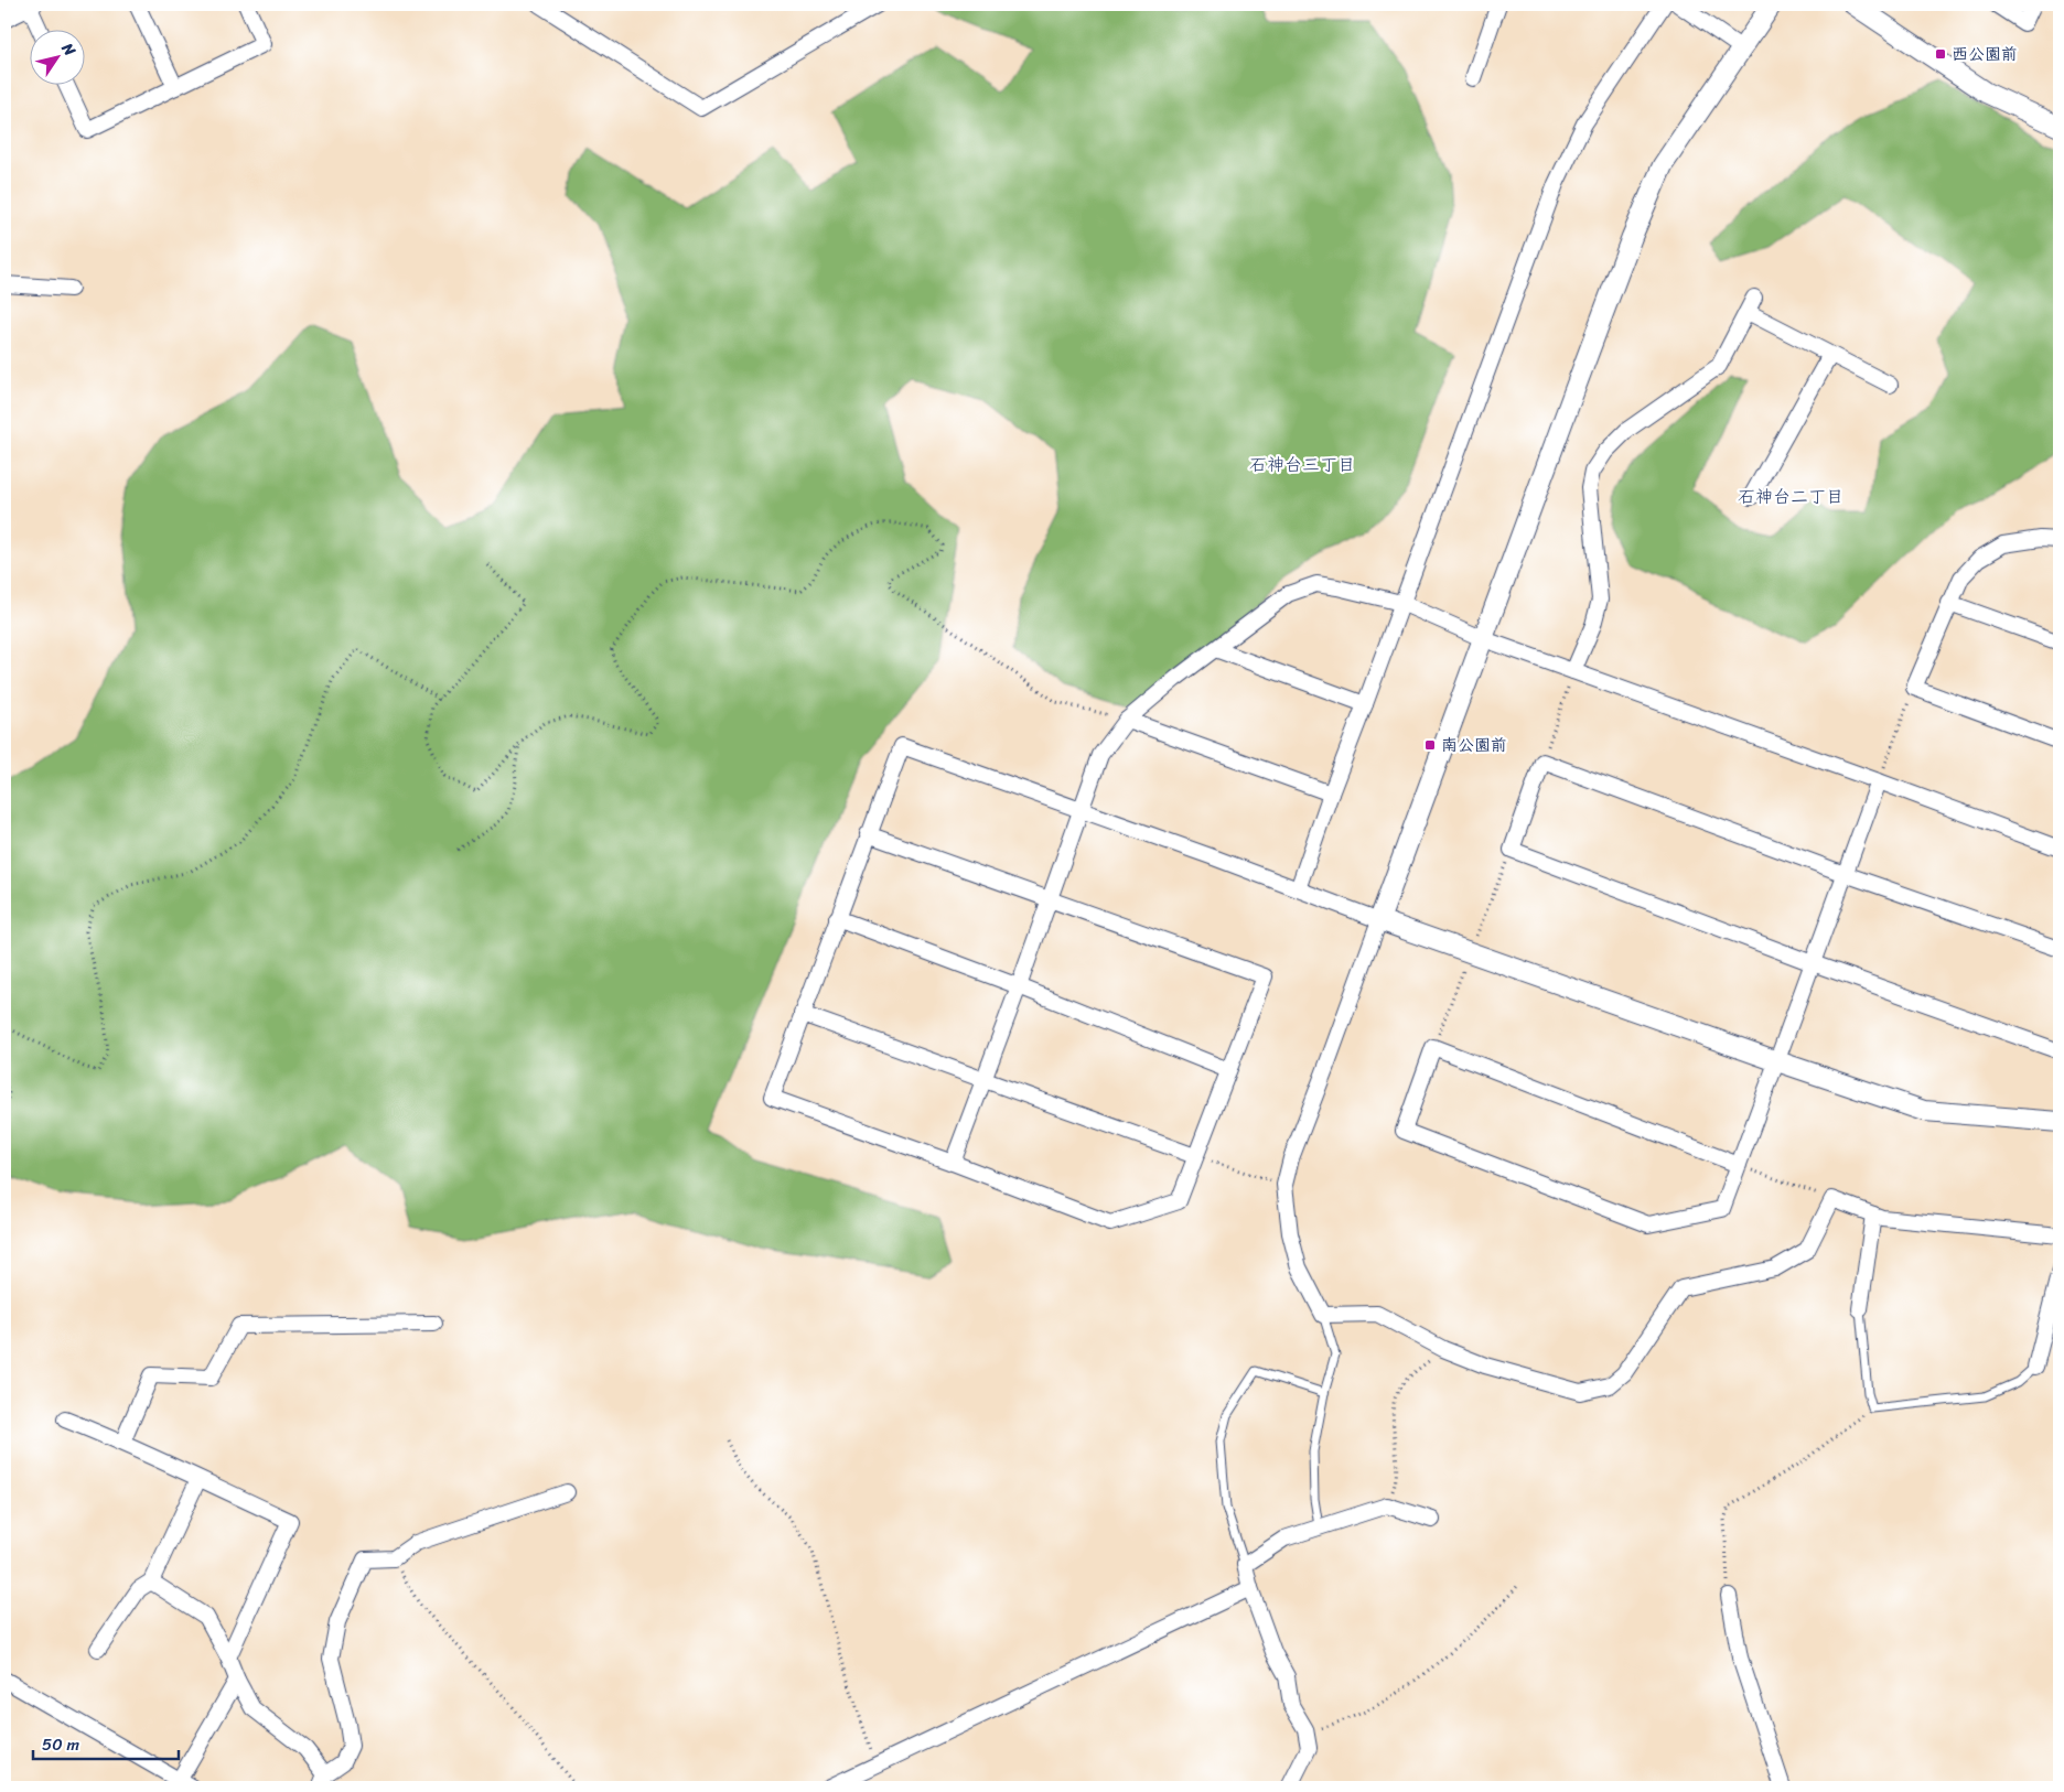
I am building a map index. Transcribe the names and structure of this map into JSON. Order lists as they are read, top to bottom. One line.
{"districts":["石神台三丁目","石神台二丁目"],"places":{"transit":["西公園前","南公園前"]},"scale_bar":"50 m","north":"top right"}
